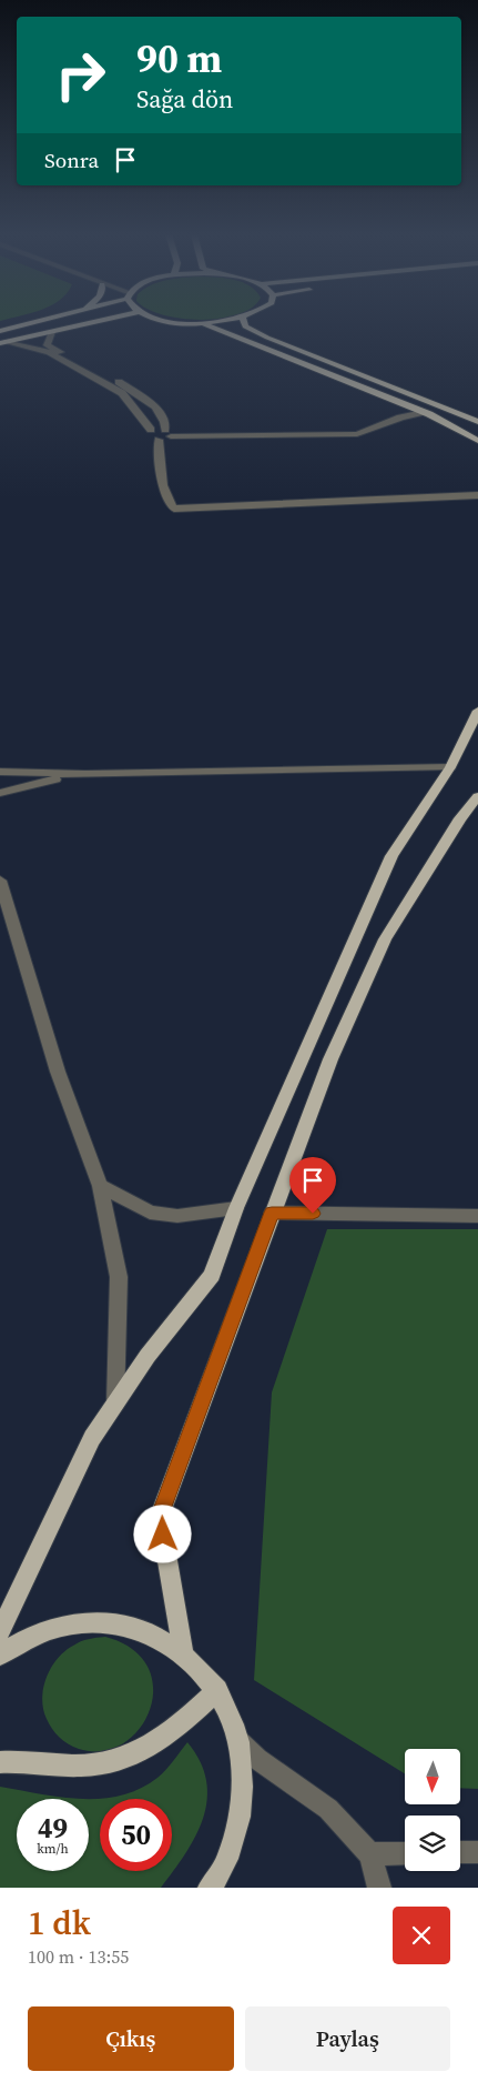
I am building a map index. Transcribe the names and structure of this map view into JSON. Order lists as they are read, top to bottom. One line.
{"north":"bottom","page":{"turn":["90 m","Sağa dön"],"then":"Sonra","speed":"49 km/h","limit":"50","heading":["1 dk","100 m · 13:55"],"buttons":["Çıkış","Paylaş"]}}
